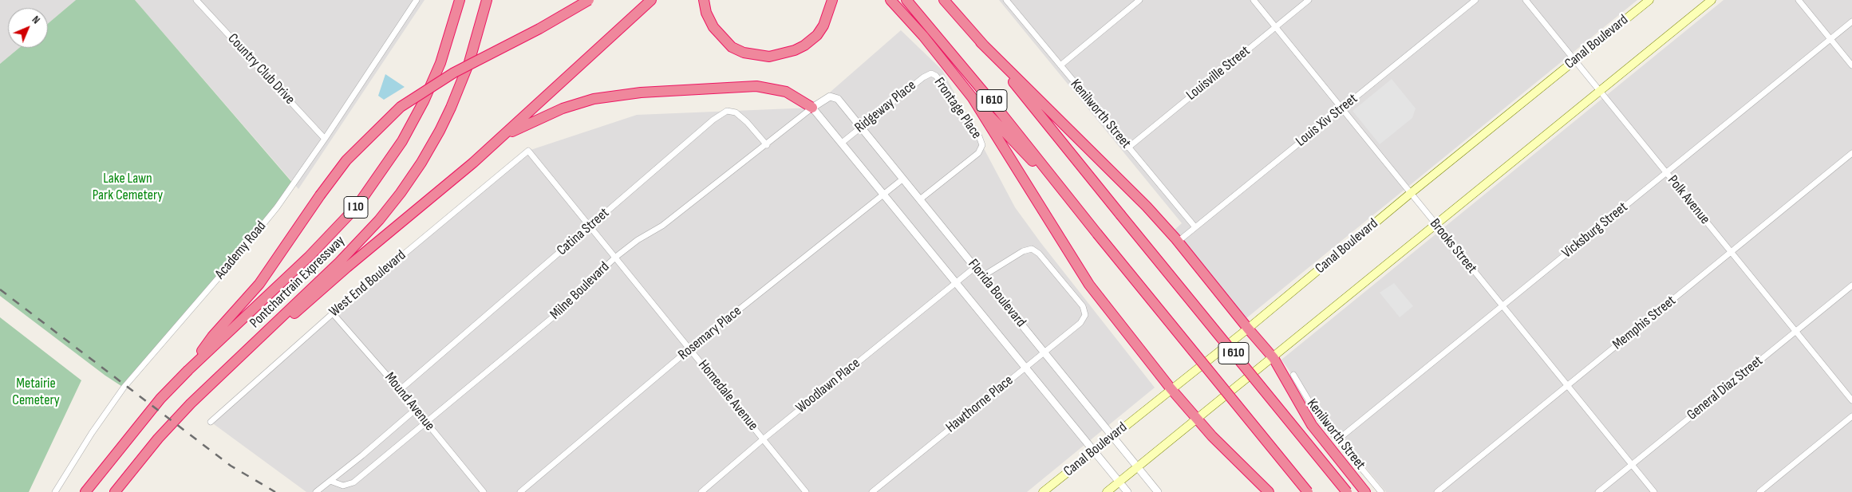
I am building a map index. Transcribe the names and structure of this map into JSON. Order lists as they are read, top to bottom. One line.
{"streets":{"highway":["I 610","I 10","Pontchartrain Expressway"],"main road":["Canal Boulevard"],"street":["Country Club Drive","Louisville Street","Ridgeway Place","Frontage Place","Kenilworth Street","Louis Xiv Street","Polk Avenue","Vicksburg Street","Catina Street","Brooks Street","Academy Road","West End Boulevard","Milne Boulevard","Florida Boulevard","Memphis Street","Rosemary Place","Woodlawn Place","General Diaz Street","Homedale Avenue","Mound Avenue","Hawthorne Place"]},"crossings":[["Canal Boulevard","Polk Avenue"],["Canal Boulevard","Brooks Street"],["Canal Boulevard","Florida Boulevard"],["Country Club Drive","Academy Road"],["Louisville Street","Kenilworth Street"],["Louisville Street","Brooks Street"],["Ridgeway Place","Frontage Place"],["Ridgeway Place","Florida Boulevard"],["Frontage Place","Florida Boulevard"],["Kenilworth Street","Louis Xiv Street"],["Kenilworth Street","Vicksburg Street"],["Louis Xiv Street","Brooks Street"],["Polk Avenue","Vicksburg Street"],["Polk Avenue","Memphis Street"],["Polk Avenue","General Diaz Street"],["Vicksburg Street","Brooks Street"],["Catina Street","Milne Boulevard"],["Catina Street","Homedale Avenue"],["Catina Street","Mound Avenue"],["Brooks Street","Memphis Street"],["Brooks Street","General Diaz Street"],["West End Boulevard","Homedale Avenue"],["West End Boulevard","Mound Avenue"],["Milne Boulevard","Florida Boulevard"],["Milne Boulevard","Homedale Avenue"],["Milne Boulevard","Mound Avenue"],["Florida Boulevard","Rosemary Place"],["Florida Boulevard","Woodlawn Place"],["Florida Boulevard","Hawthorne Place"],["Rosemary Place","Homedale Avenue"],["Woodlawn Place","Homedale Avenue"]],"parks":["Lake Lawn Park Cemetery","Metairie Cemetery"],"north":"top right"}
